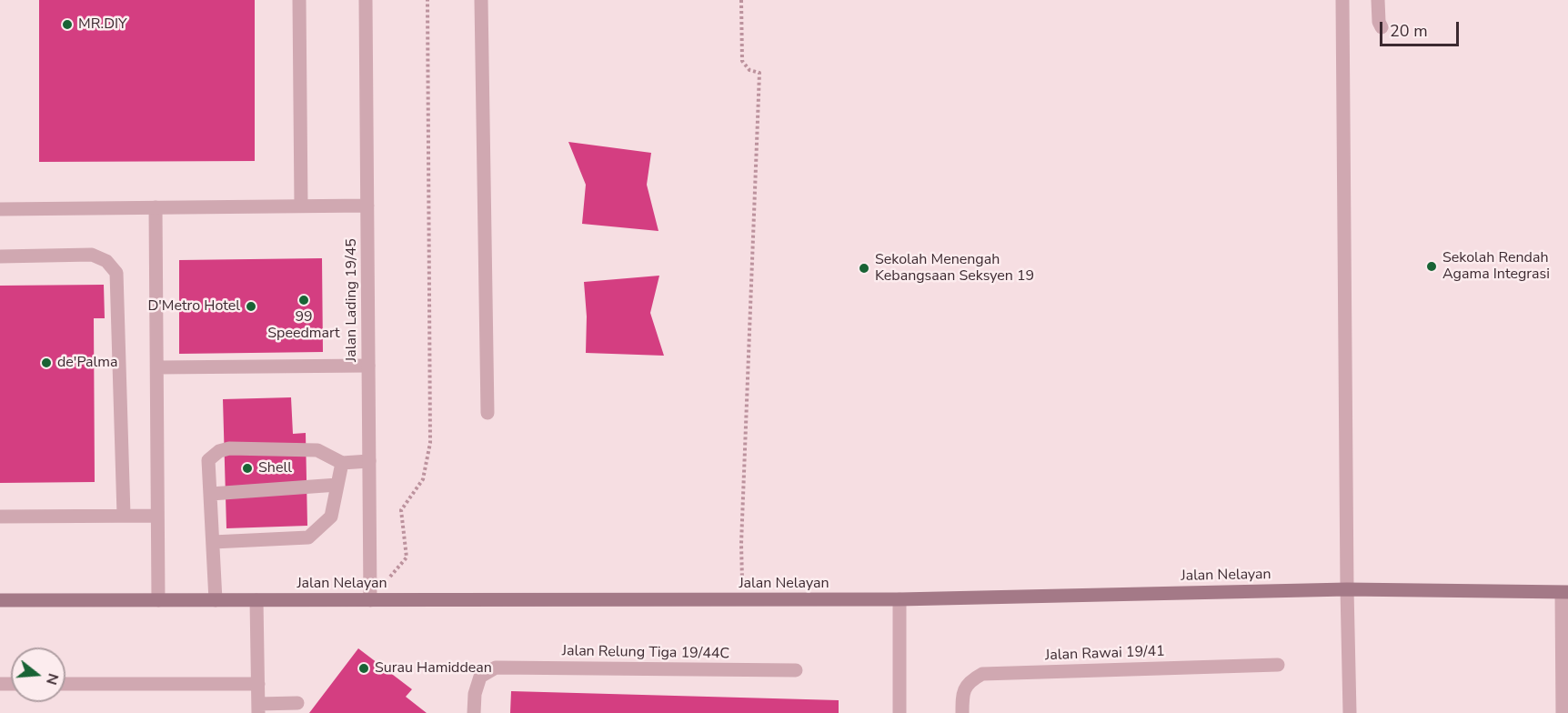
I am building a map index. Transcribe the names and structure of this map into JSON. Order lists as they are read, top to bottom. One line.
{"streets":{"street":["Jalan Lading 19/45","Jalan Nelayan","Jalan Relung Tiga 19/44C","Jalan Rawai 19/41"]},"crossings":[["Jalan Lading 19/45","Jalan Nelayan"]],"places":["MR.DIY","Sekolah Rendah Agama Integrasi","Sekolah Menengah Kebangsaan Seksyen 19","99 Speedmart","D'Metro Hotel","de'Palma","Shell","Surau Hamiddean"],"scale_bar":"20 m","north":"right"}
